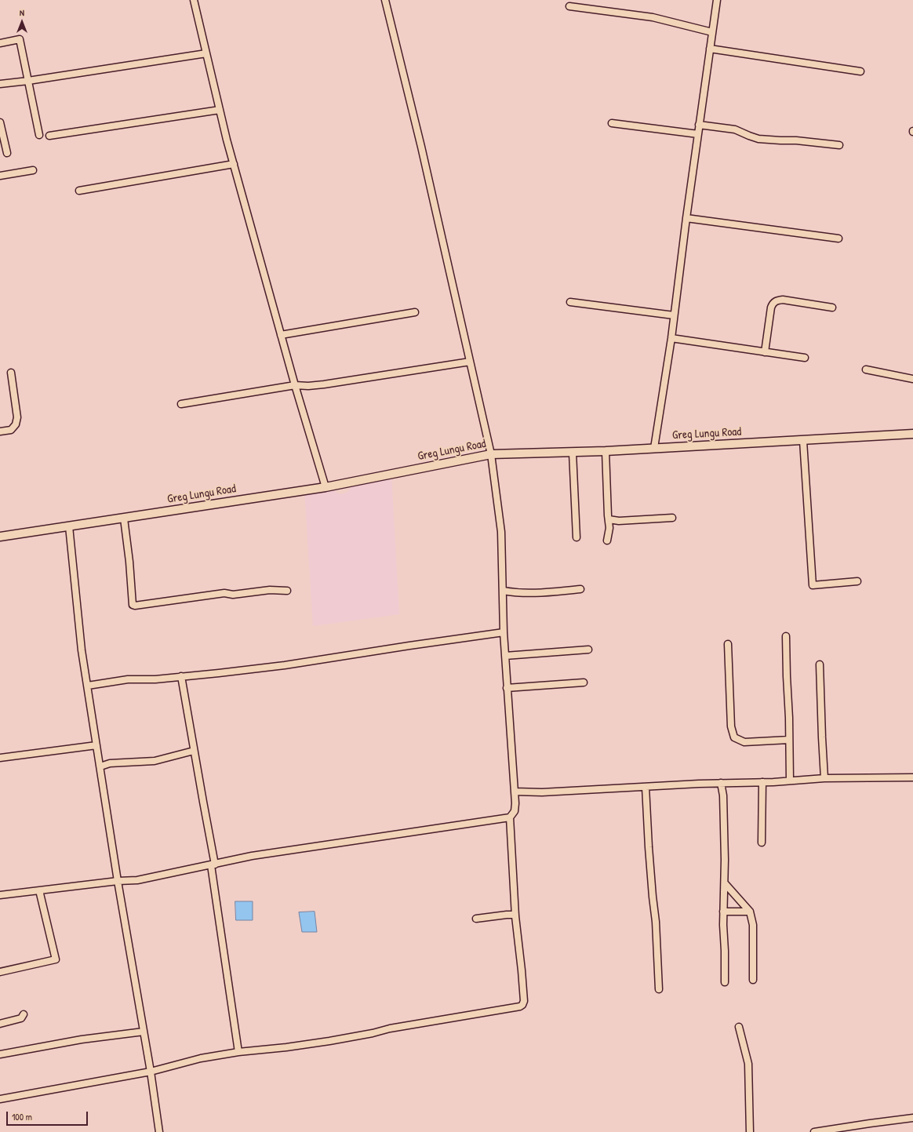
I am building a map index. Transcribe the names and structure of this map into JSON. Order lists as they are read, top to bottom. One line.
{"streets":{"street":["Greg Lungu Road"]},"scale_bar":"100 m","north":"top"}
